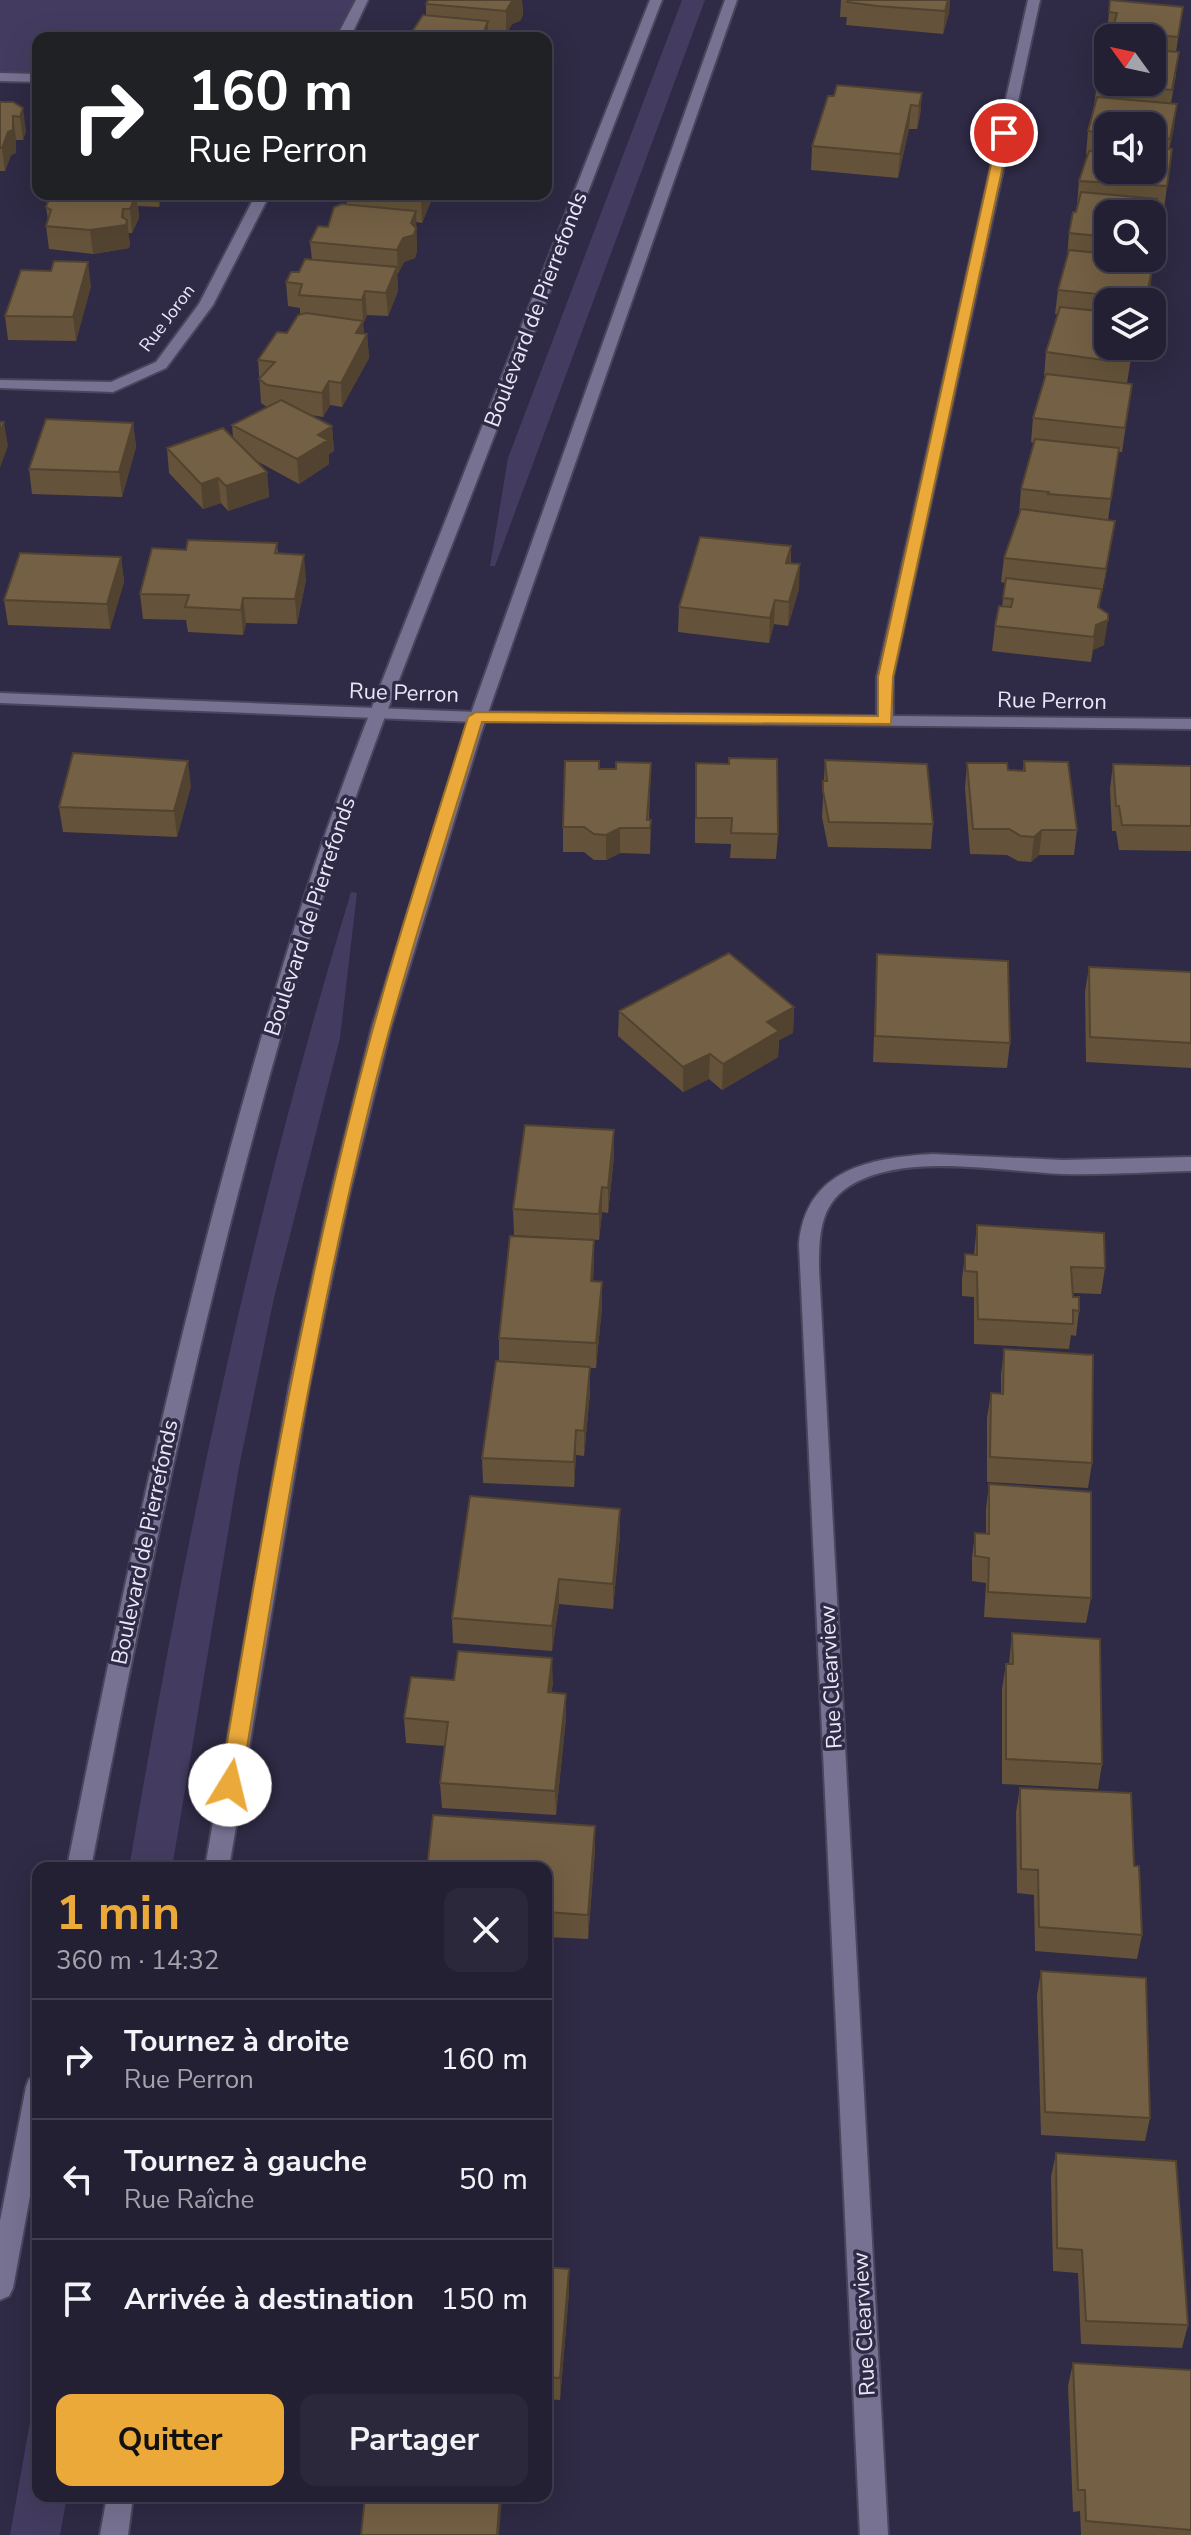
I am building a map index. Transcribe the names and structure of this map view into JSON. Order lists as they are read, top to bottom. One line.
{"streets":{"main road":["Boulevard de Pierrefonds","Rue Joron","Rue Perron","Rue Clearview"]},"crossings":[["Boulevard de Pierrefonds","Rue Perron"]],"north":"top left","page":{"turn":["160 m","Rue Perron"],"heading":["1 min","360 m · 14:32"],"list":[{"name":"Tournez à droite","note":"Rue Perron","value":"160 m"},{"name":"Tournez à gauche","note":"Rue Raîche","value":"50 m"},{"name":"Arrivée à destination","value":"150 m"}],"buttons":["Quitter","Partager"]}}
